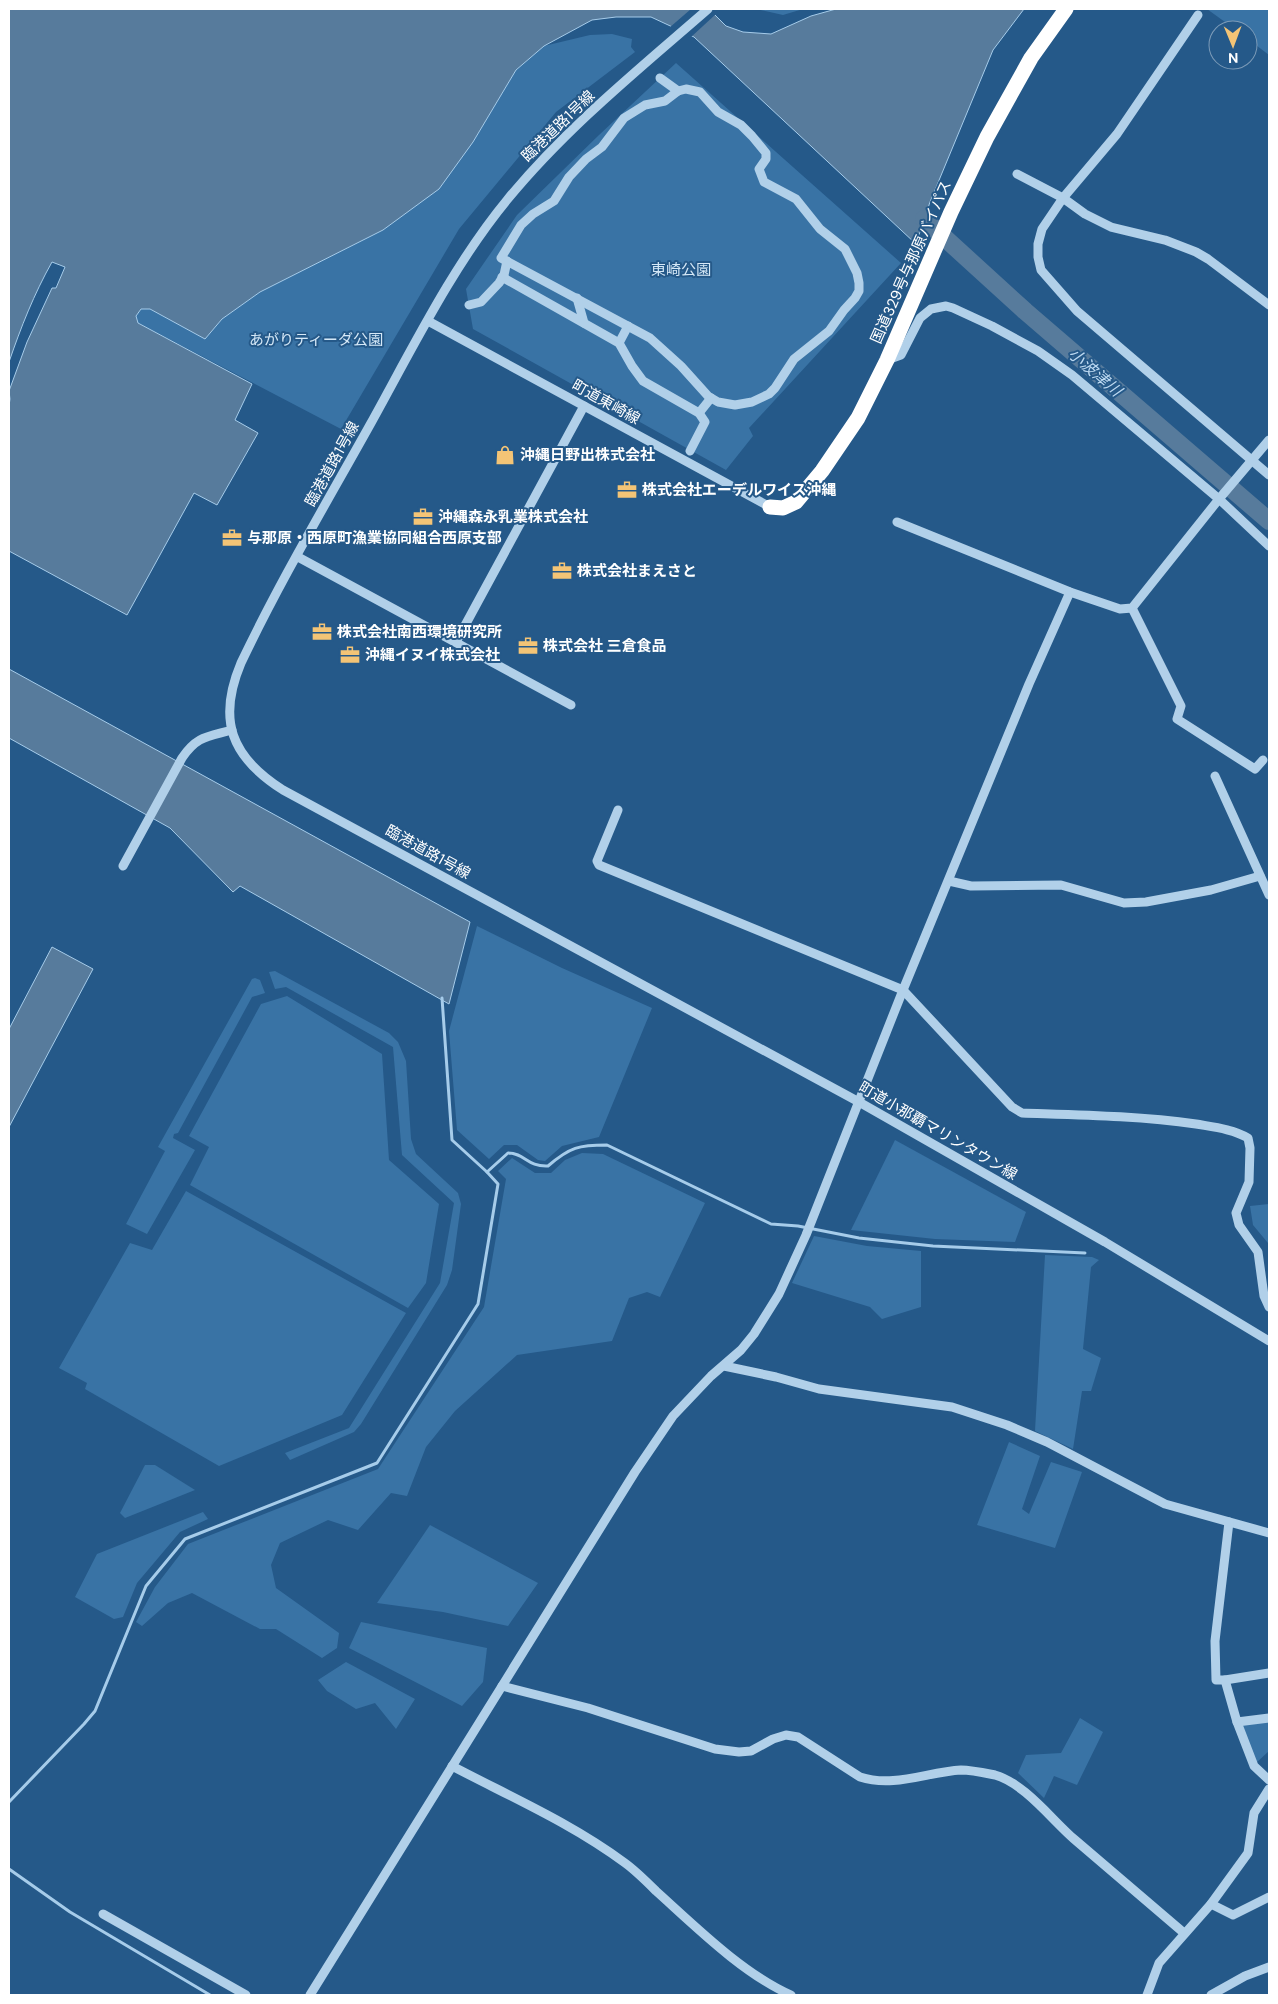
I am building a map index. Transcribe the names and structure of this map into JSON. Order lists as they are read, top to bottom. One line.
{"streets":{"highway":["国道329号与那原バイパス"],"street":["臨港道路1号線","町道東崎線","町道小那覇マリンタウン線"]},"crossings":[["臨港道路1号線","町道東崎線"],["臨港道路1号線","町道小那覇マリンタウン線"],["国道329号与那原バイパス","町道東崎線"]],"water":["小波津川"],"parks":["東崎公園","あがりティーダ公園"],"places":{"shop":["沖縄日野出株式会社"],"office":["株式会社エーデルワイス沖縄","沖縄森永乳業株式会社","与那原・西原町漁業協同組合西原支部","株式会社まえさと","株式会社南西環境研究所","株式会社 三倉食品","沖縄イヌイ株式会社"]},"north":"bottom"}
